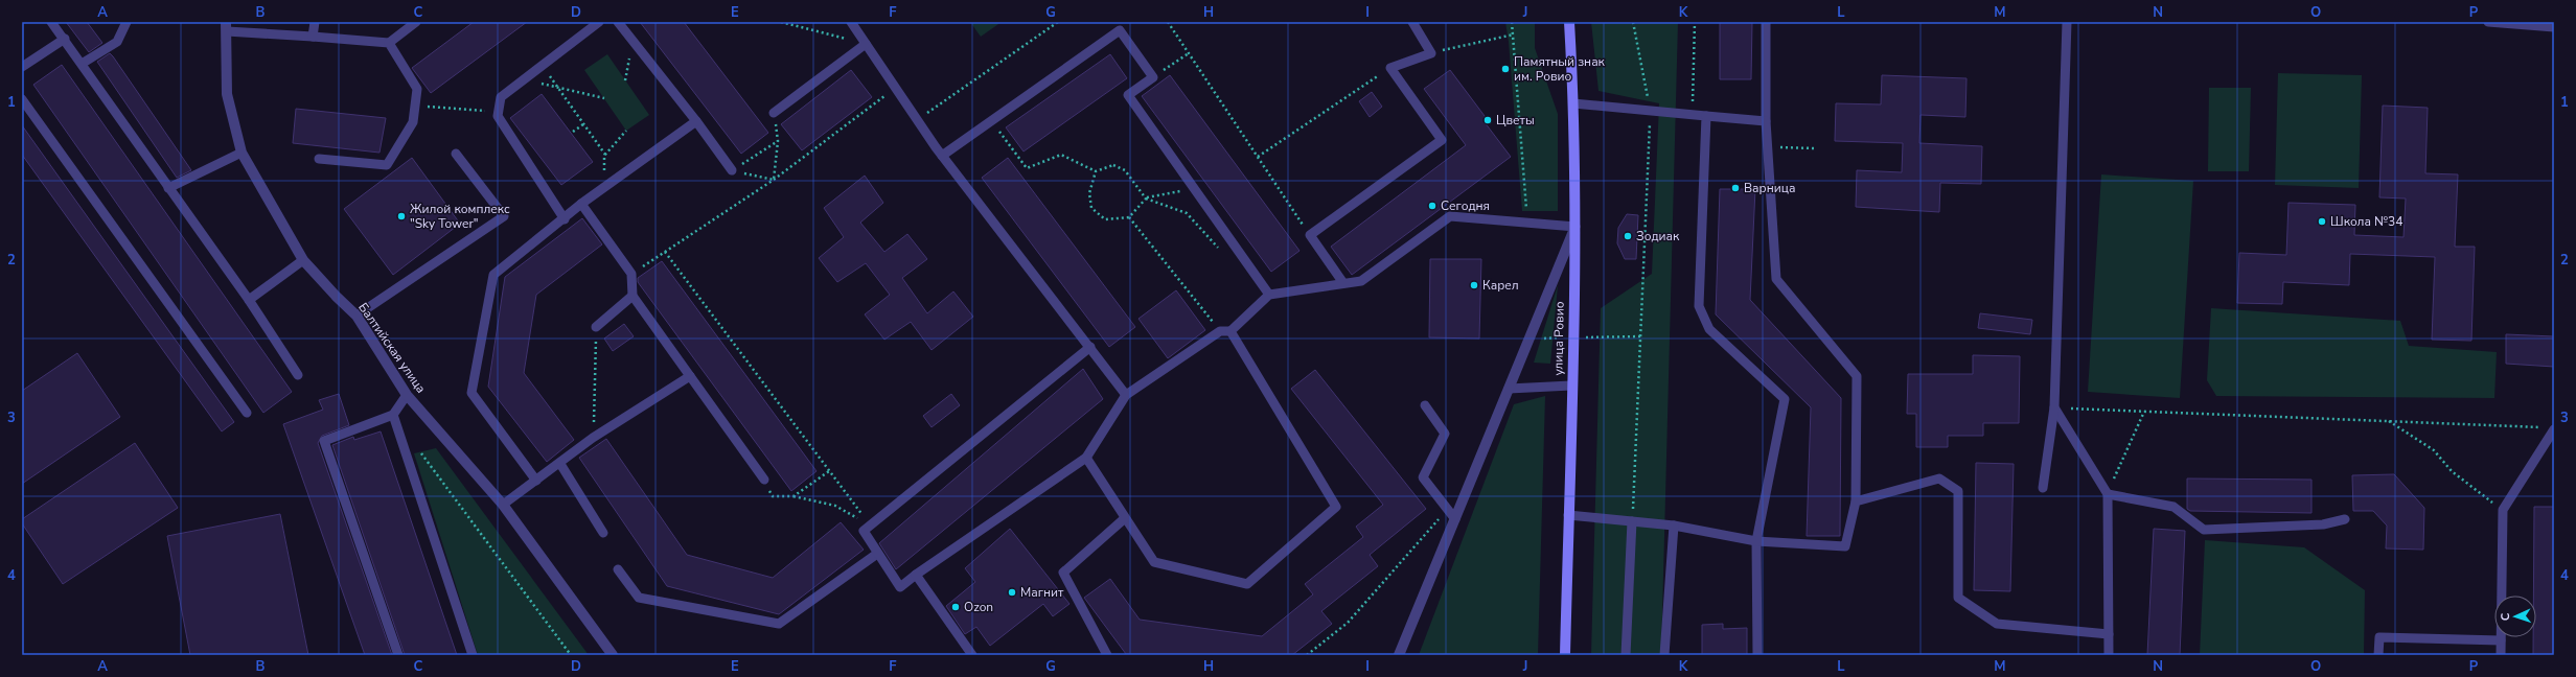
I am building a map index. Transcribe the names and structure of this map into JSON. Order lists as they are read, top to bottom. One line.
{"streets":{"main road":["улица Ровио"],"street":["Балтийская улица"]},"places":["Памятный знак им. Ровио","Цветы","Варница","Сегодня","Жилой комплекс \"Sky Tower\"","Школа №34","Зодиак","Карел","Магнит","Ozon"],"north":"left","grid":{"columns":["A","B","C","D","E","F","G","H","I","J","K","L","M","N","O","P"],"rows":["1","2","3","4"]}}
